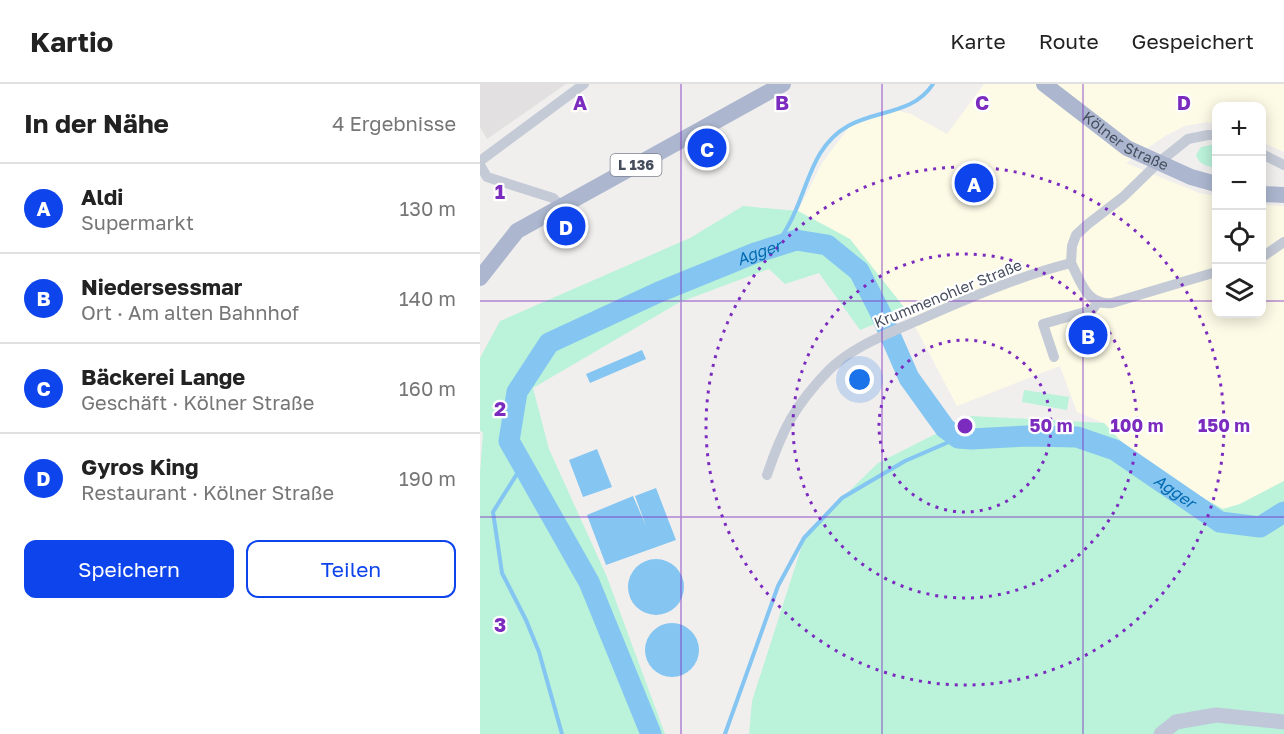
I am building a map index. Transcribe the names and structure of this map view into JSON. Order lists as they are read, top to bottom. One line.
{"streets":{"main road":["Kölner Straße","L 136"],"street":["Krummenohler Straße"]},"water":["Agger"],"page":{"header":"Kartio","nav":["Karte","Route","Gespeichert"],"heading":["In der Nähe","4 Ergebnisse"],"map_buttons":["+","−"],"pins":["C","A","D","B"],"list":[{"mark":"A","name":"Aldi","note":"Supermarkt","value":"130 m"},{"mark":"B","name":"Niedersessmar","note":"Ort · Am alten Bahnhof","value":"140 m"},{"mark":"C","name":"Bäckerei Lange","note":"Geschäft · Kölner Straße","value":"160 m"},{"mark":"D","name":"Gyros King","note":"Restaurant · Kölner Straße","value":"190 m"}],"buttons":["Speichern","Teilen"]},"grid":{"columns":["A","B","C","D"],"rows":["1","2","3"]},"rings":["50 m","100 m","150 m"]}
